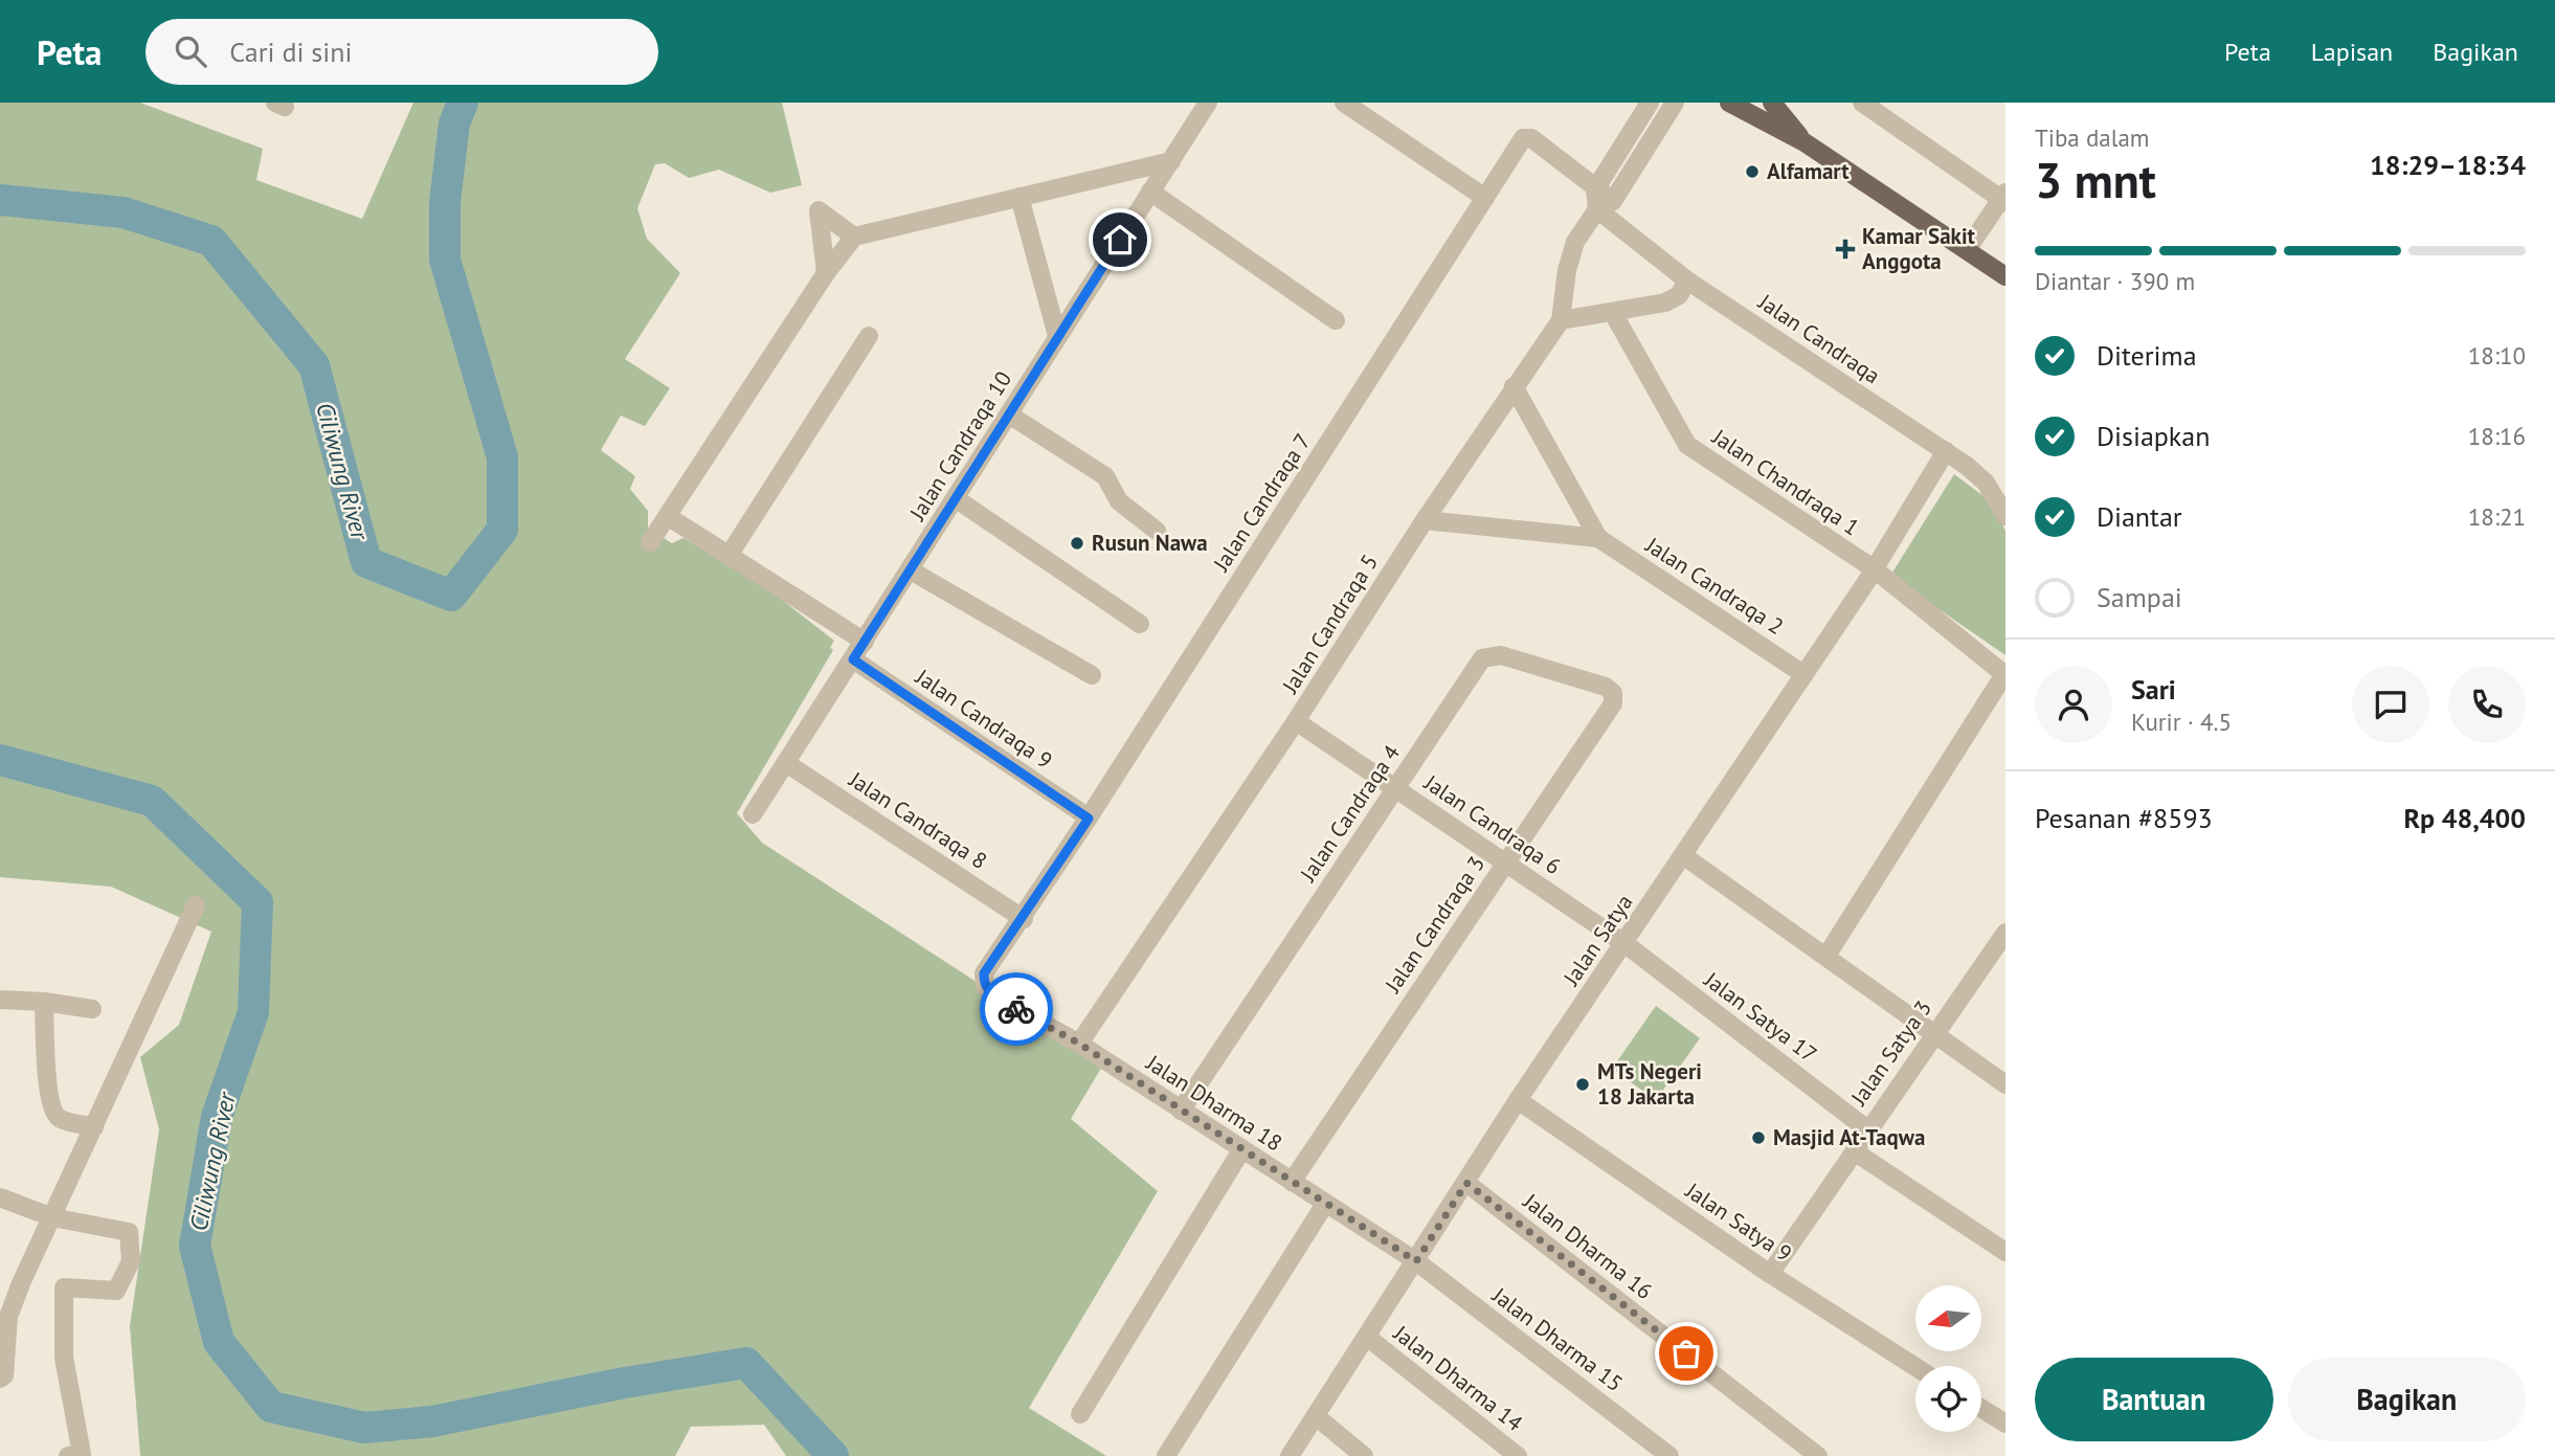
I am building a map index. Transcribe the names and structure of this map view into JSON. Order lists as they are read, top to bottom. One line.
{"streets":{"street":["Jalan Candraqa","Jalan Candraqa 10","Jalan Chandraqa 1","Jalan Candraqa 7","Jalan Candraqa 2","Jalan Candraqa 5","Jalan Candraqa 9","Jalan Candraqa 4","Jalan Candraqa 8","Jalan Candraqa 6","Jalan Candraqa 3","Jalan Satya","Jalan Satya 17","Jalan Satya 3","Jalan Dharma 18","Jalan Satya 9","Jalan Dharma 16","Jalan Dharma 15","Jalan Dharma 14"]},"crossings":[["Jalan Candraqa","Jalan Candraqa 5"],["Jalan Candraqa","Jalan Satya"],["Jalan Candraqa 10","Jalan Candraqa 9"],["Jalan Candraqa 10","Jalan Candraqa 8"],["Jalan Chandraqa 1","Jalan Satya"],["Jalan Candraqa 7","Jalan Candraqa 9"],["Jalan Candraqa 7","Jalan Candraqa 8"],["Jalan Candraqa 7","Jalan Dharma 18"],["Jalan Candraqa 2","Jalan Candraqa 5"],["Jalan Candraqa 2","Jalan Satya"],["Jalan Candraqa 5","Jalan Candraqa 6"],["Jalan Candraqa 5","Jalan Dharma 18"],["Jalan Candraqa 4","Jalan Candraqa 6"],["Jalan Candraqa 4","Jalan Candraqa 3"],["Jalan Candraqa 4","Jalan Dharma 18"],["Jalan Candraqa 6","Jalan Candraqa 3"],["Jalan Candraqa 6","Jalan Satya"],["Jalan Candraqa 6","Jalan Satya 17"],["Jalan Candraqa 3","Jalan Dharma 18"],["Jalan Satya","Jalan Satya 17"],["Jalan Satya","Jalan Dharma 18"],["Jalan Satya","Jalan Satya 9"],["Jalan Satya","Jalan Dharma 16"],["Jalan Satya","Jalan Dharma 15"],["Jalan Satya","Jalan Dharma 14"],["Jalan Satya 17","Jalan Satya 3"],["Jalan Satya 3","Jalan Satya 9"],["Jalan Dharma 18","Jalan Dharma 15"]],"water":["Ciliwung River"],"places":{"other":["Alfamart","Rusun Nawa","MTs Negeri 18 Jakarta","Masjid At-Taqwa"],"health":["Kamar Sakit Anggota"]},"north":"left","page":{"header":"Peta","search":"Cari di sini","nav":["Peta","Lapisan","Bagikan"],"heading":["3 mnt","Tiba dalam","18:29–18:34"],"panel":["Sari","Kurir · 4.5","Pesanan #8593","Rp 48,400"],"bar":"Diantar · 390 m","list":[["Diterima","18:10"],["Disiapkan","18:16"],["Diantar","18:21"],"Sampai"],"buttons":["Bantuan","Bagikan"]}}
